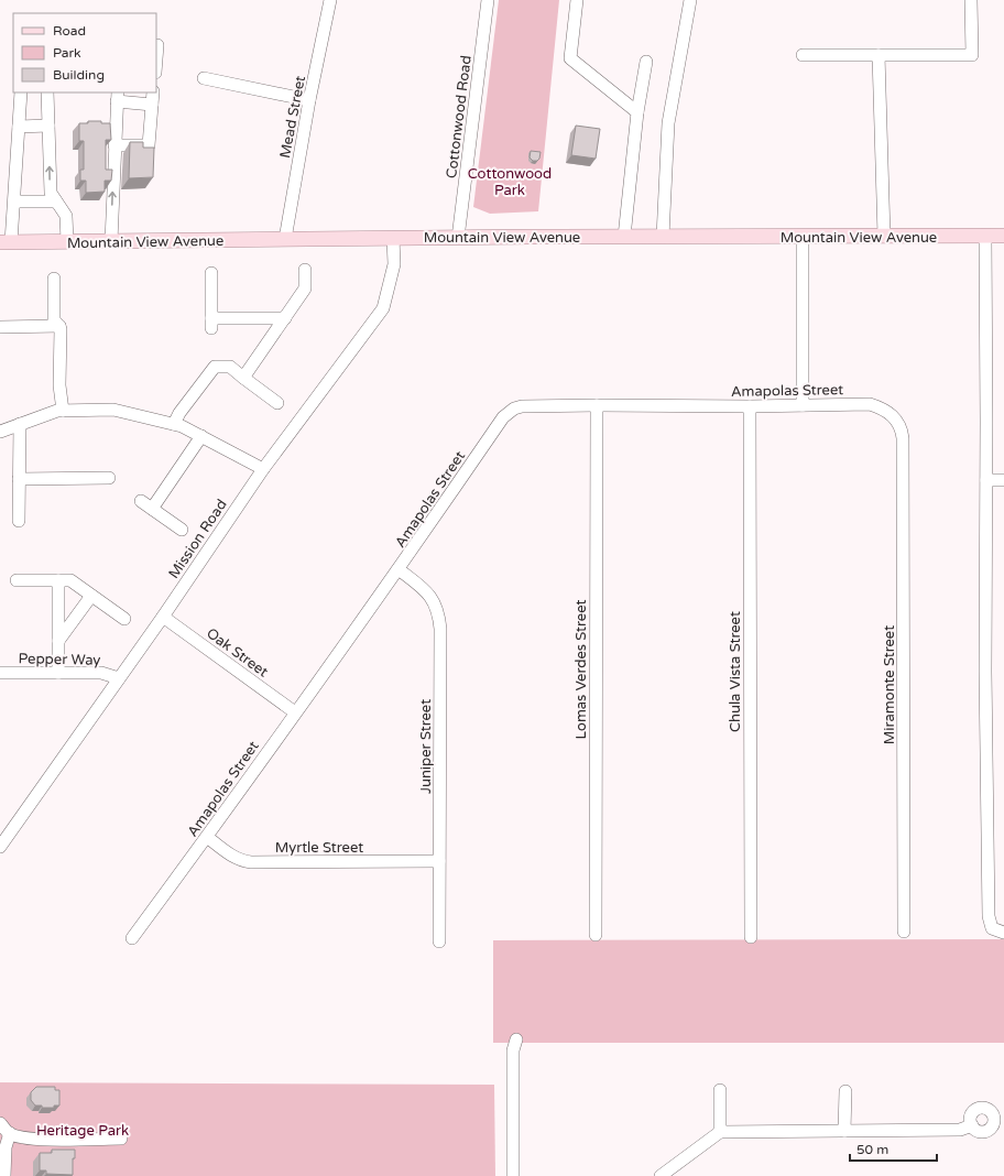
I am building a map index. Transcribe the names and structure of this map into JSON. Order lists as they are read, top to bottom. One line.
{"streets":{"main road":["Mountain View Avenue"],"street":["Mead Street","Cottonwood Road","Amapolas Street","Mission Road","Oak Street","Pepper Way","Lomas Verdes Street","Chula Vista Street","Miramonte Street","Juniper Street","Myrtle Street"]},"crossings":[["Mead Street","Mountain View Avenue"],["Cottonwood Road","Mountain View Avenue"],["Mountain View Avenue","Mission Road"],["Amapolas Street","Oak Street"],["Amapolas Street","Lomas Verdes Street"],["Amapolas Street","Chula Vista Street"],["Amapolas Street","Miramonte Street"],["Amapolas Street","Juniper Street"],["Amapolas Street","Myrtle Street"],["Mission Road","Oak Street"],["Mission Road","Pepper Way"],["Juniper Street","Myrtle Street"]],"parks":["Cottonwood Park","Heritage Park"],"legend":["Road","Park","Building"],"scale_bar":"50 m"}
